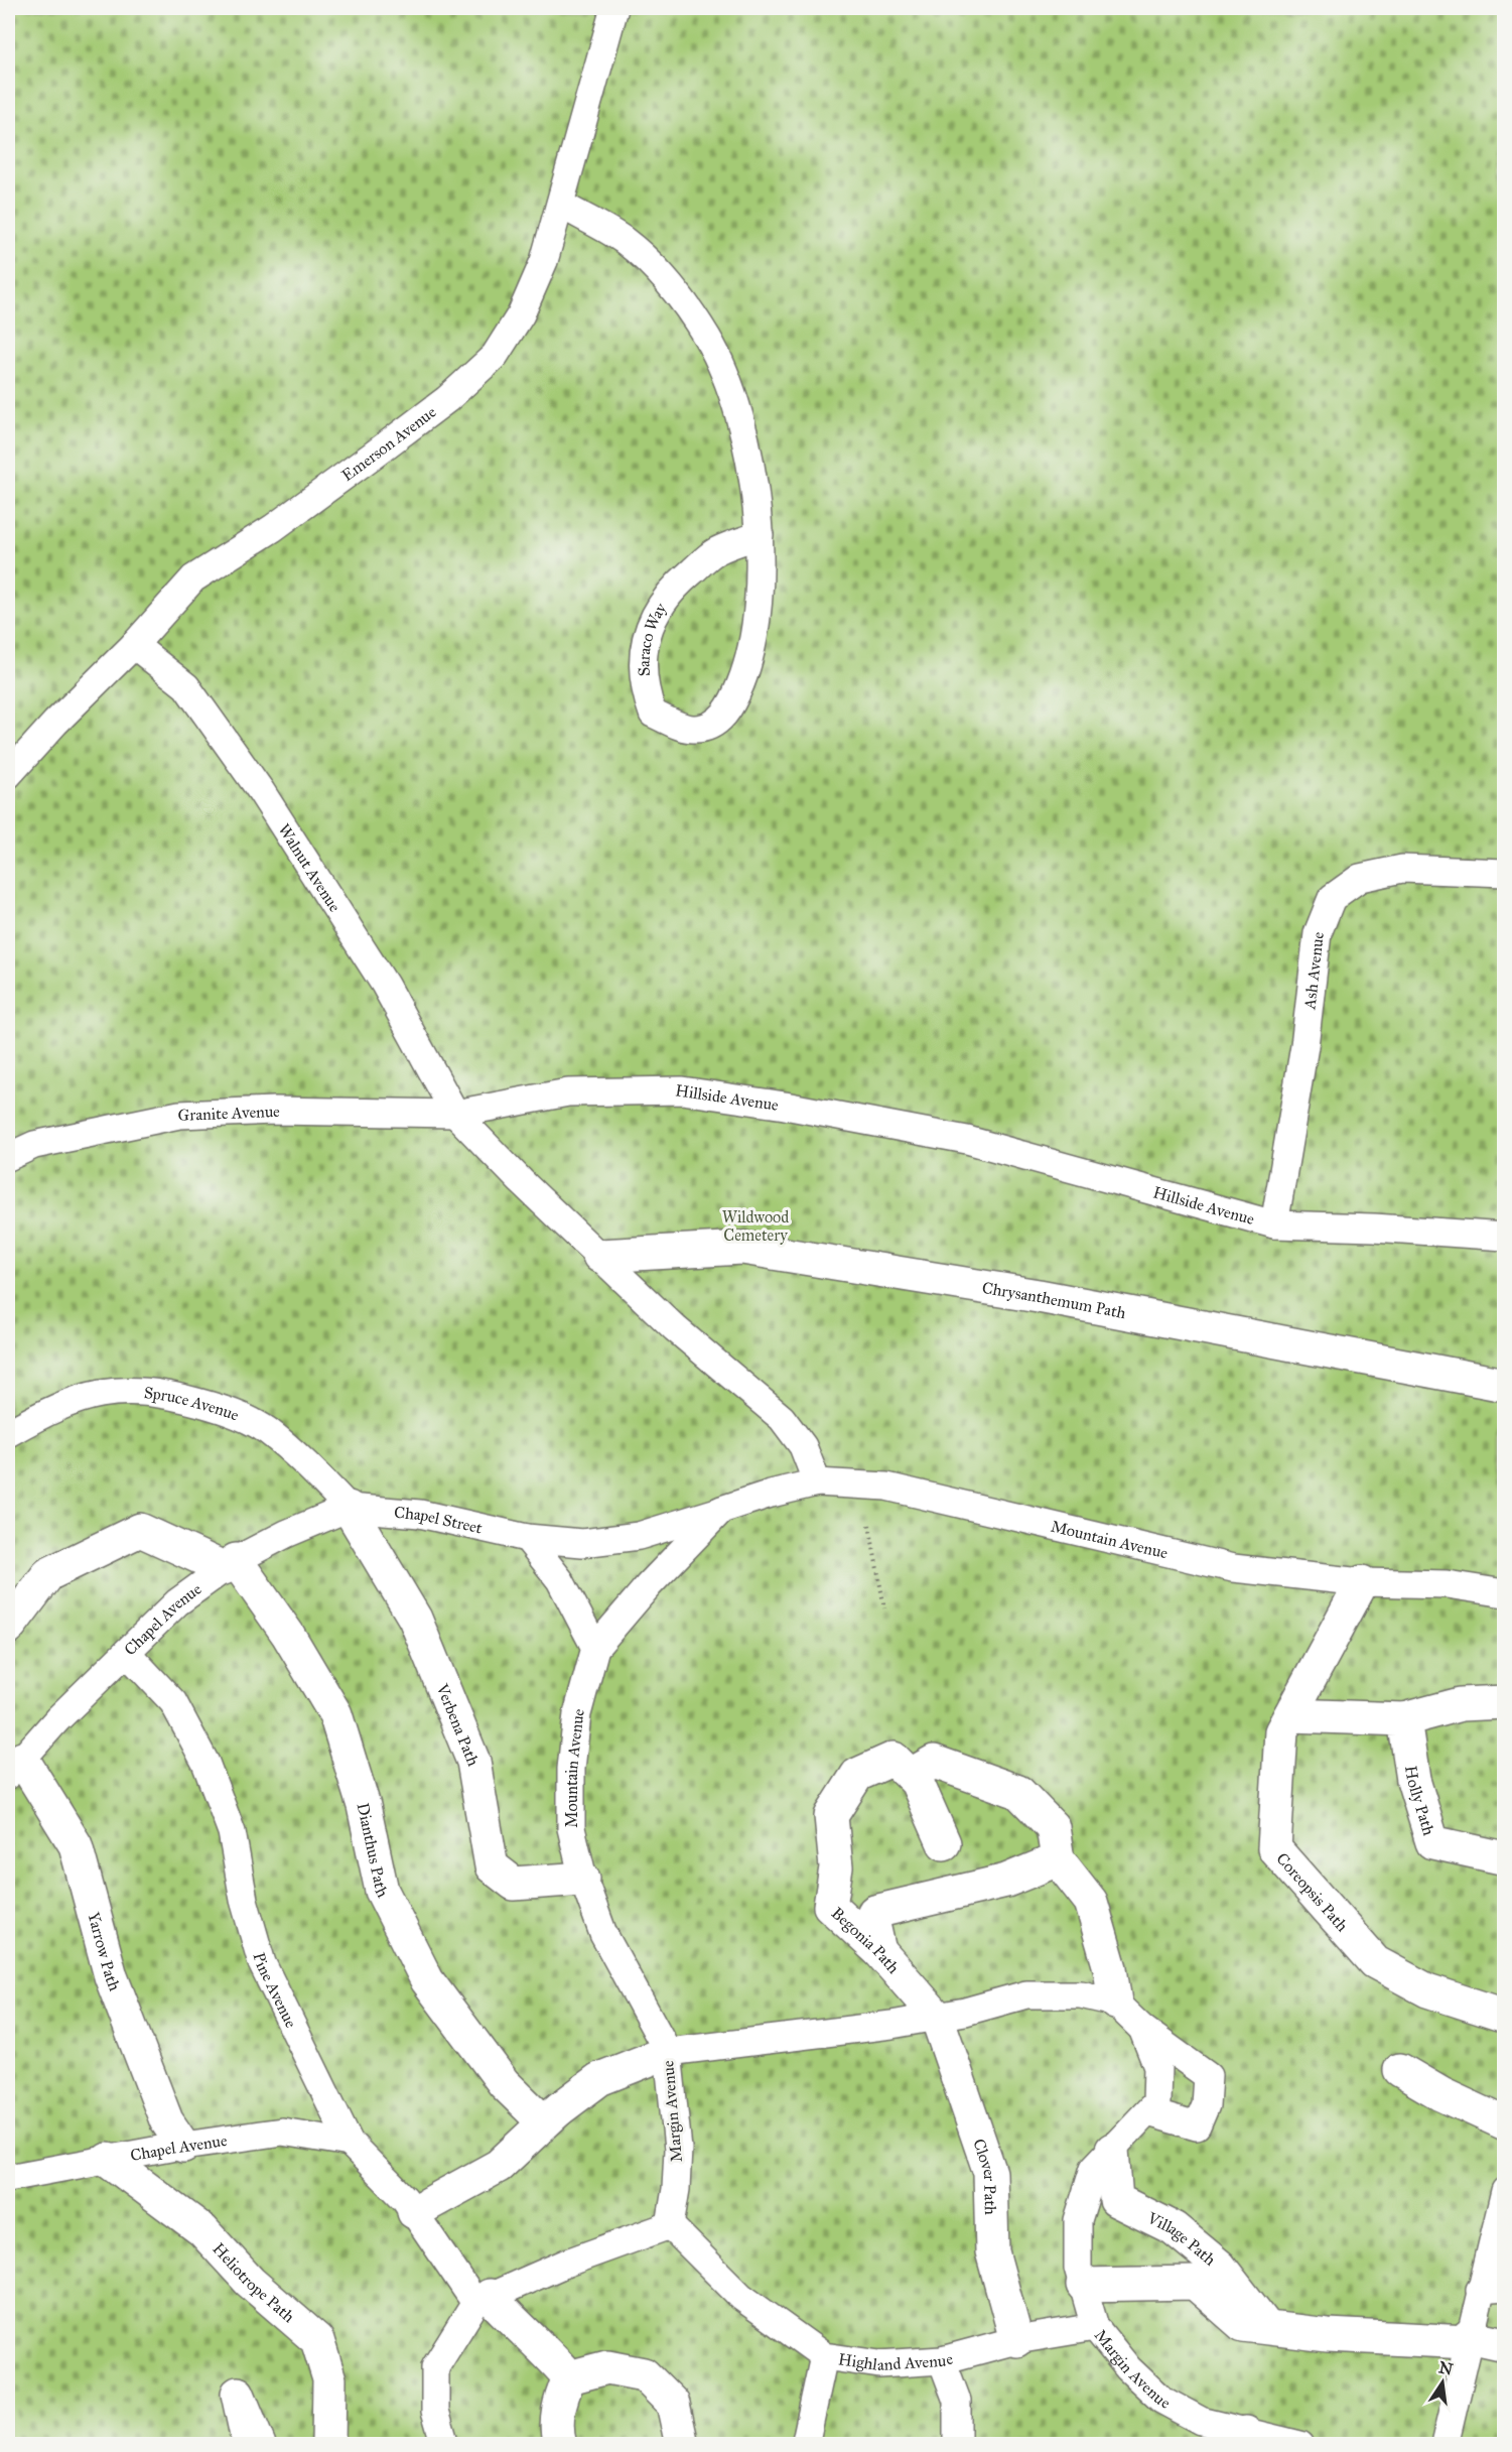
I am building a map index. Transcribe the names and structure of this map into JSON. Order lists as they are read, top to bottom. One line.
{"streets":{"street":["Chrysanthemum Path","Verbena Path","Holly Path","Dianthus Path","Coreopsis Path","Begonia Path","Yarrow Path","Clover Path","Village Path","Heliotrope Path"],"lane":["Emerson Avenue","Saraco Way","Walnut Avenue","Ash Avenue","Hillside Avenue","Granite Avenue","Spruce Avenue","Chapel Street","Mountain Avenue","Chapel Avenue","Pine Avenue","Margin Avenue","Highland Avenue"]},"crossings":[["Emerson Avenue","Saraco Way"],["Emerson Avenue","Walnut Avenue"],["Walnut Avenue","Hillside Avenue"],["Walnut Avenue","Granite Avenue"],["Ash Avenue","Hillside Avenue"],["Hillside Avenue","Granite Avenue"],["Spruce Avenue","Chapel Street"],["Spruce Avenue","Chapel Avenue"],["Spruce Avenue","Verbena Path"],["Chapel Street","Mountain Avenue"],["Chapel Street","Chapel Avenue"],["Chapel Street","Verbena Path"],["Mountain Avenue","Verbena Path"],["Mountain Avenue","Coreopsis Path"],["Mountain Avenue","Margin Avenue"],["Chapel Avenue","Verbena Path"],["Chapel Avenue","Dianthus Path"],["Chapel Avenue","Yarrow Path"],["Chapel Avenue","Pine Avenue"],["Chapel Avenue","Heliotrope Path"],["Begonia Path","Margin Avenue"],["Begonia Path","Clover Path"],["Margin Avenue","Clover Path"],["Margin Avenue","Village Path"],["Margin Avenue","Highland Avenue"],["Clover Path","Highland Avenue"]],"parks":["Wildwood Cemetery"],"north":"top"}
